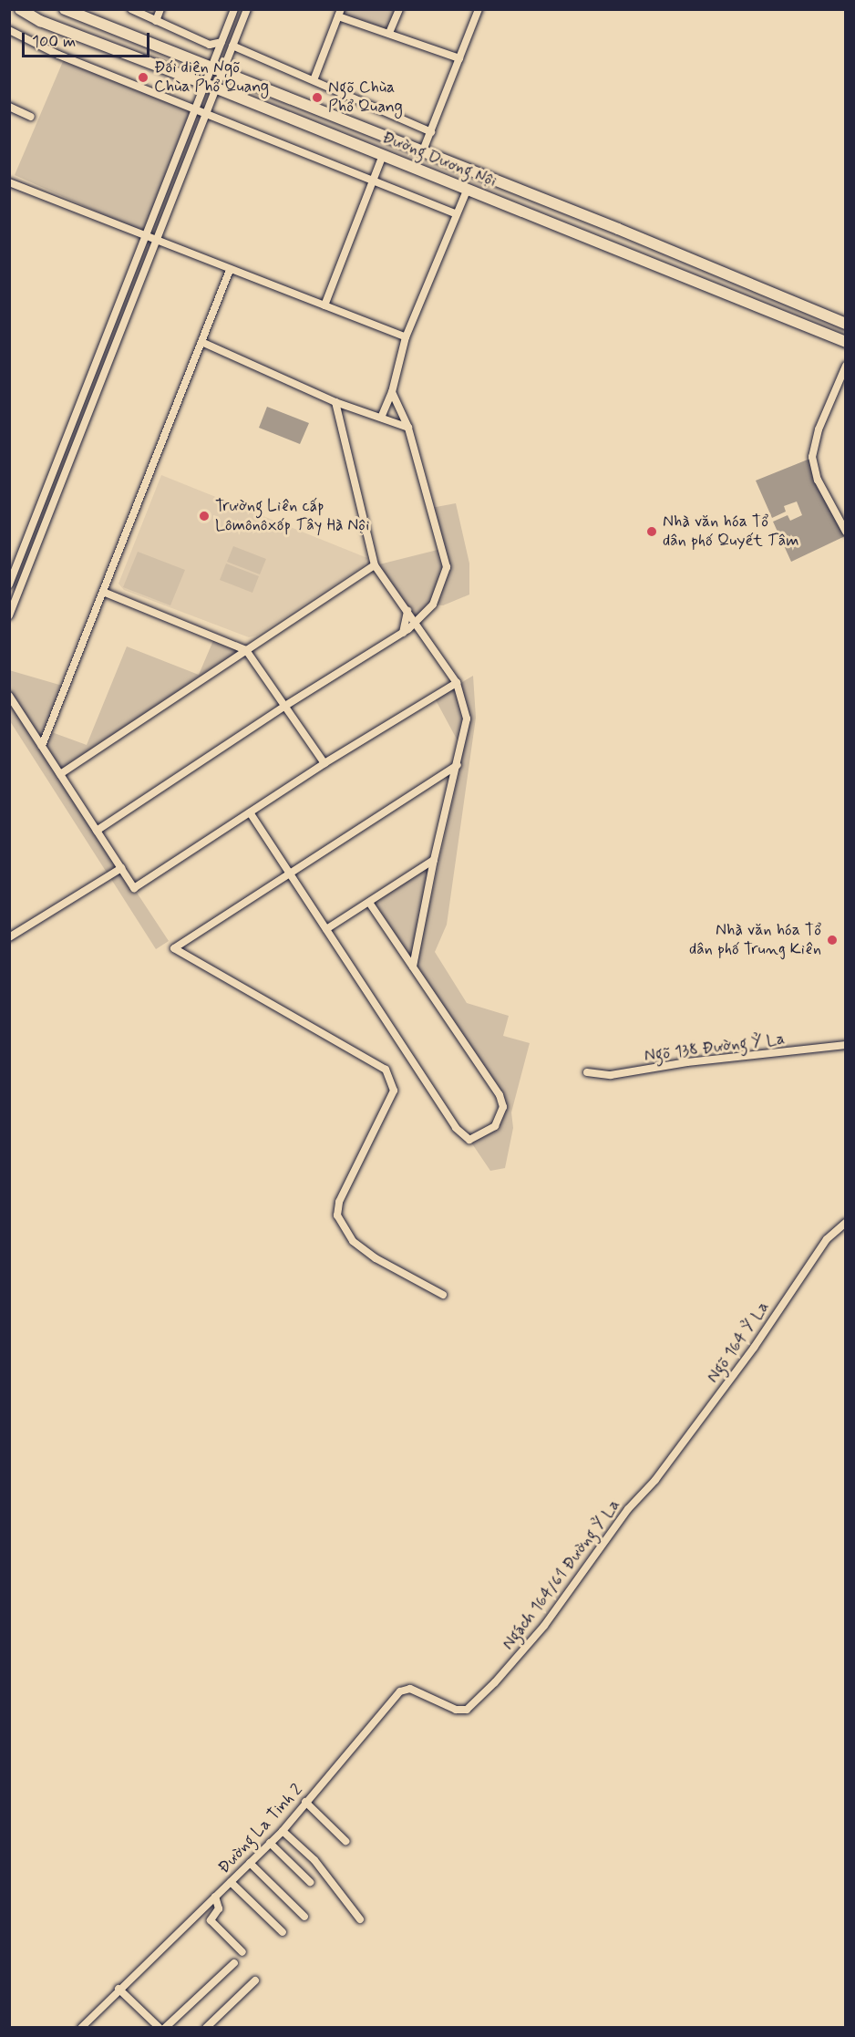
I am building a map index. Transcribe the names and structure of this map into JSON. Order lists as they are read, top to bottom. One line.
{"streets":{"main road":["Đường Dương Nội"],"street":["Ngõ 138 Đường Ỷ La","Ngõ 164 Ỷ La","Ngách 164/61 Đường Ỷ La","Đường La Tinh 2"]},"crossings":[["Ngõ 164 Ỷ La","Ngách 164/61 Đường Ỷ La"],["Ngách 164/61 Đường Ỷ La","Đường La Tinh 2"]],"places":["Đối diện Ngõ Chùa Phổ Quang","Ngõ Chùa Phổ Quang","Trường Liên cấp Lômônôxốp Tây Hà Nội","Nhà văn hóa Tổ dân phố Quyết Tâm","Nhà văn hóa Tổ dân phố Trung Kiên"],"scale_bar":"100 m"}
